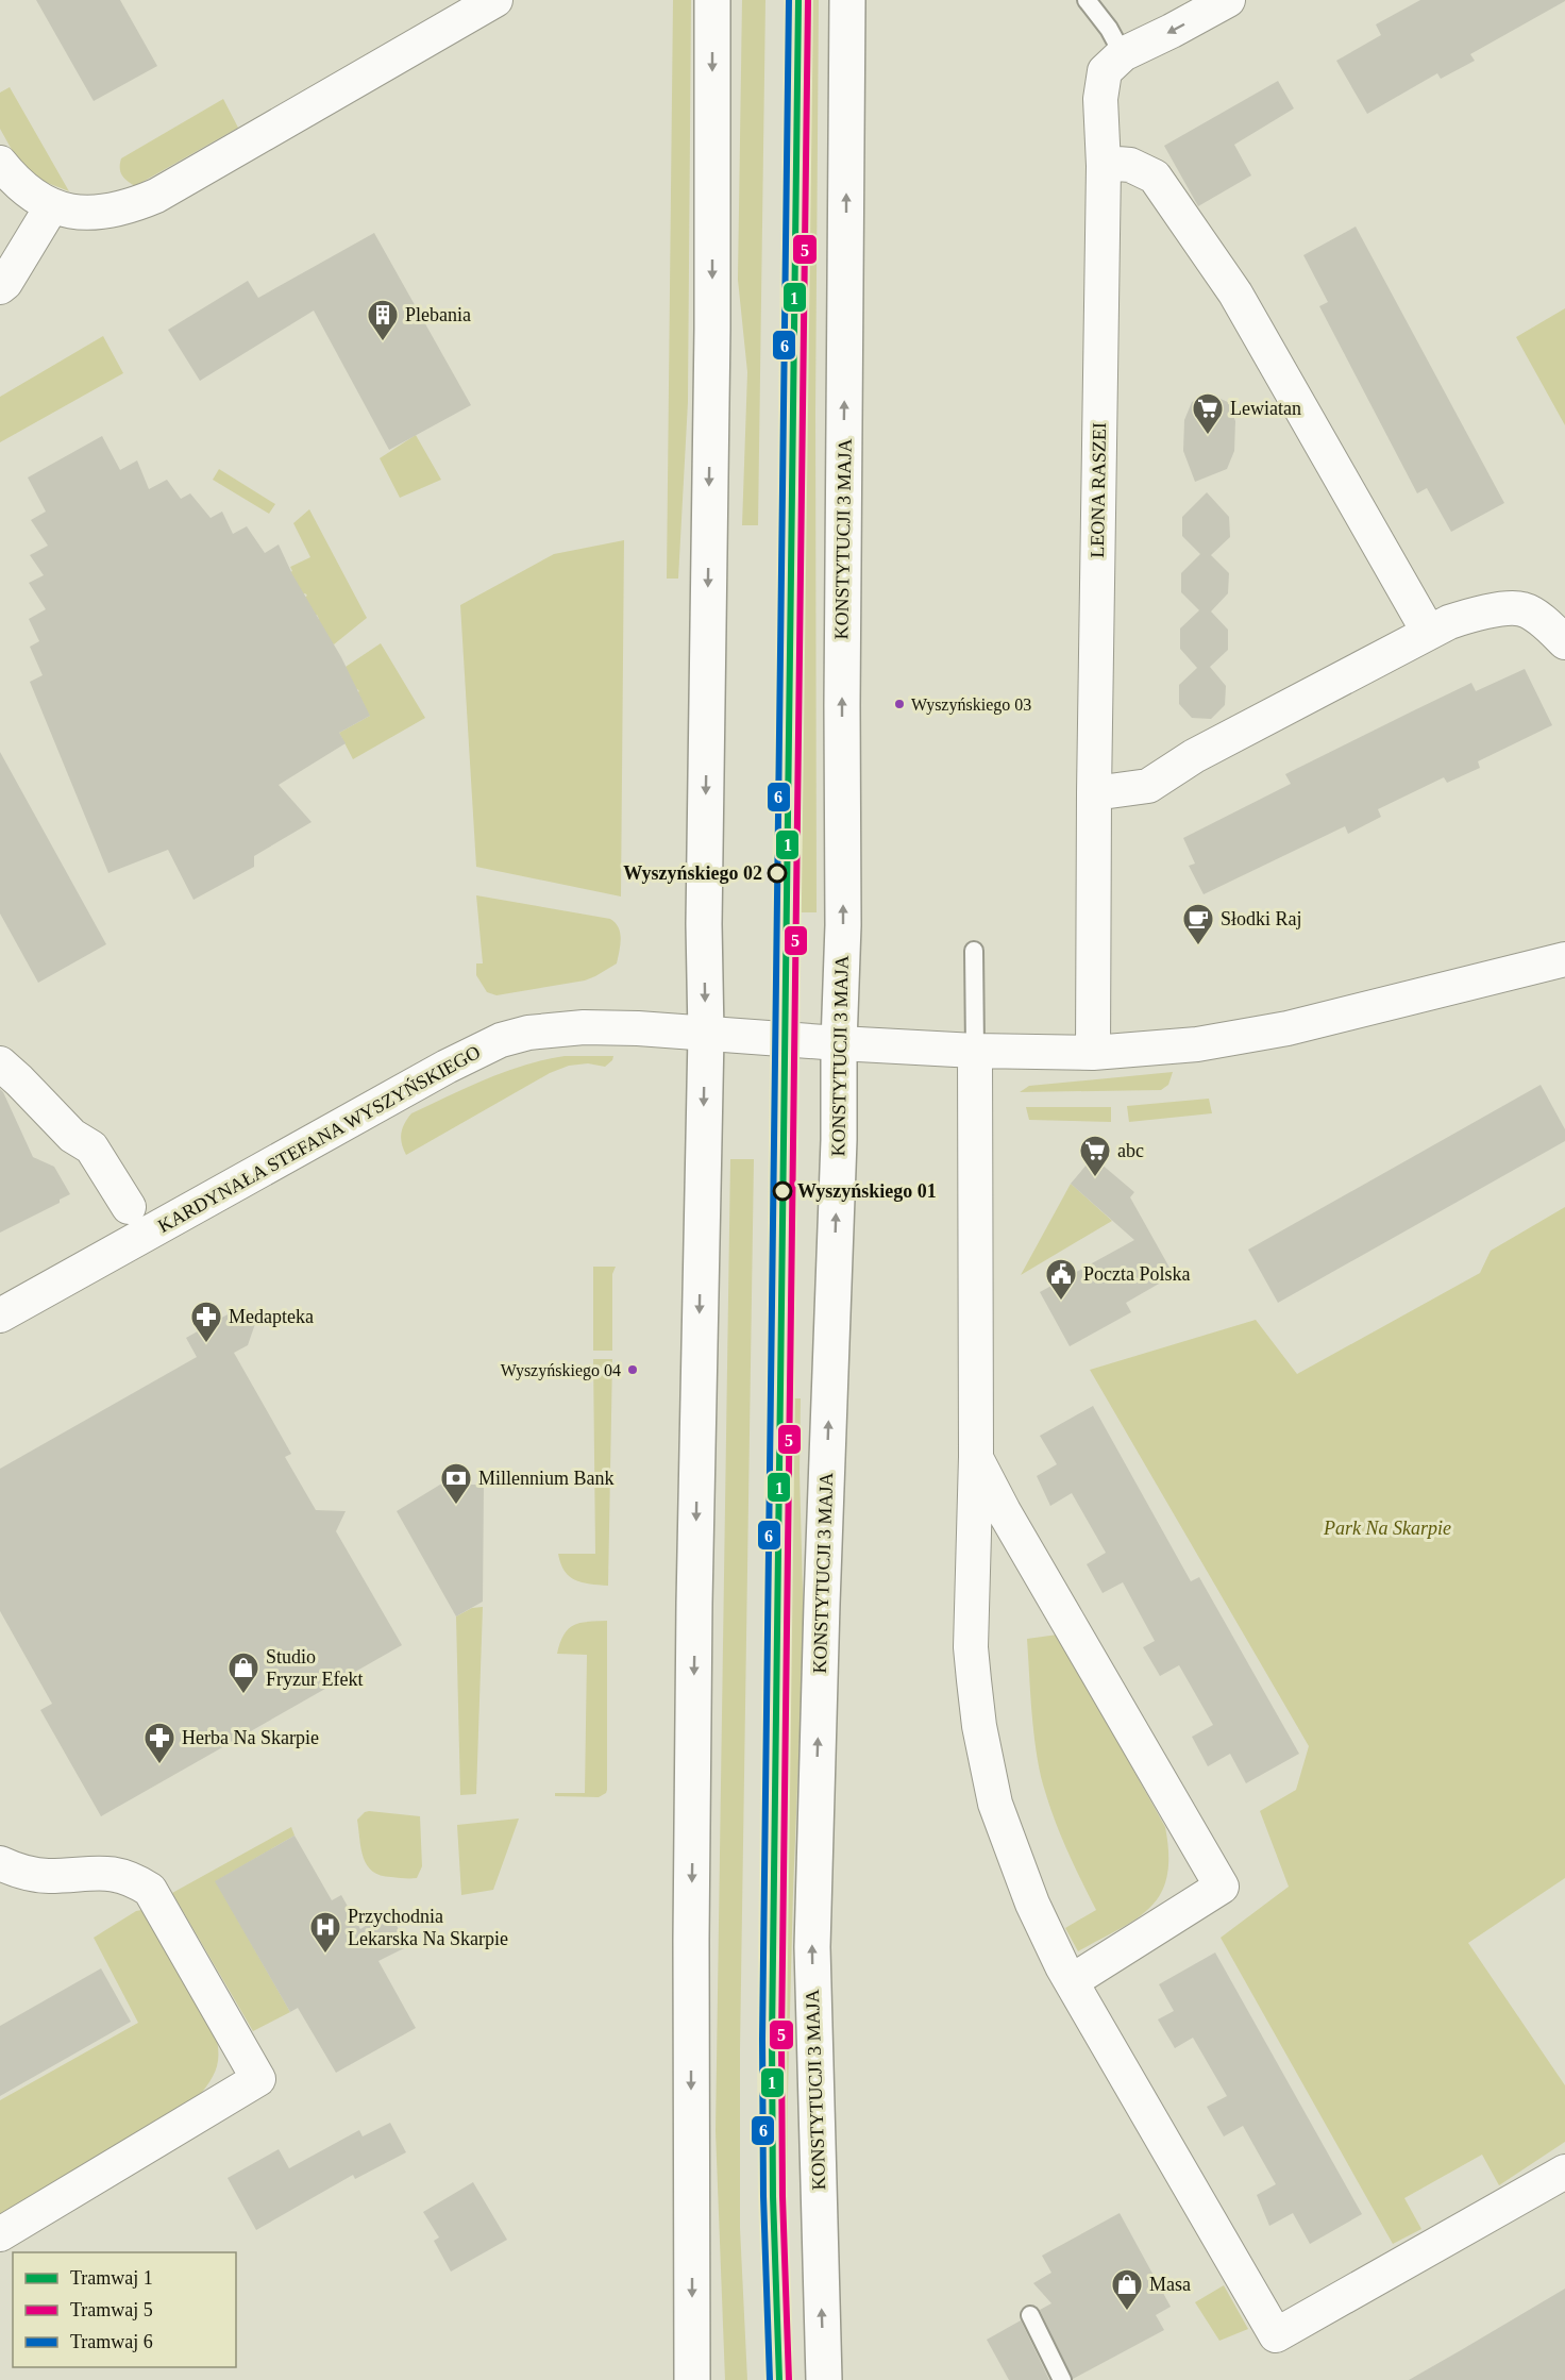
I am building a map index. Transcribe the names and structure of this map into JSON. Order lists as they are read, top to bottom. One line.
{"streets":{"street":["LEONA RASZEI","KONSTYTUCJI 3 MAJA","KARDYNAŁA STEFANA WYSZYŃSKIEGO"]},"crossings":[["LEONA RASZEI","KARDYNAŁA STEFANA WYSZYŃSKIEGO"],["KONSTYTUCJI 3 MAJA","KARDYNAŁA STEFANA WYSZYŃSKIEGO"]],"parks":["Park Na Skarpie"],"places":{"building":["Plebania"],"supermarket":["Lewiatan","abc"],"other":["Wyszyńskiego 03","Wyszyńskiego 02","Wyszyńskiego 01","Wyszyńskiego 04"],"cafe":["Słodki Raj"],"public building":["Poczta Polska"],"pharmacy":["Medapteka","Herba Na Skarpie"],"bank":["Millennium Bank"],"shop":["Studio Fryzur Efekt","Masa"],"hospital":["Przychodnia Lekarska Na Skarpie"]},"lines":["tram line 1","tram line 5","tram line 6"],"legend":["Tramwaj 1","Tramwaj 5","Tramwaj 6"]}
